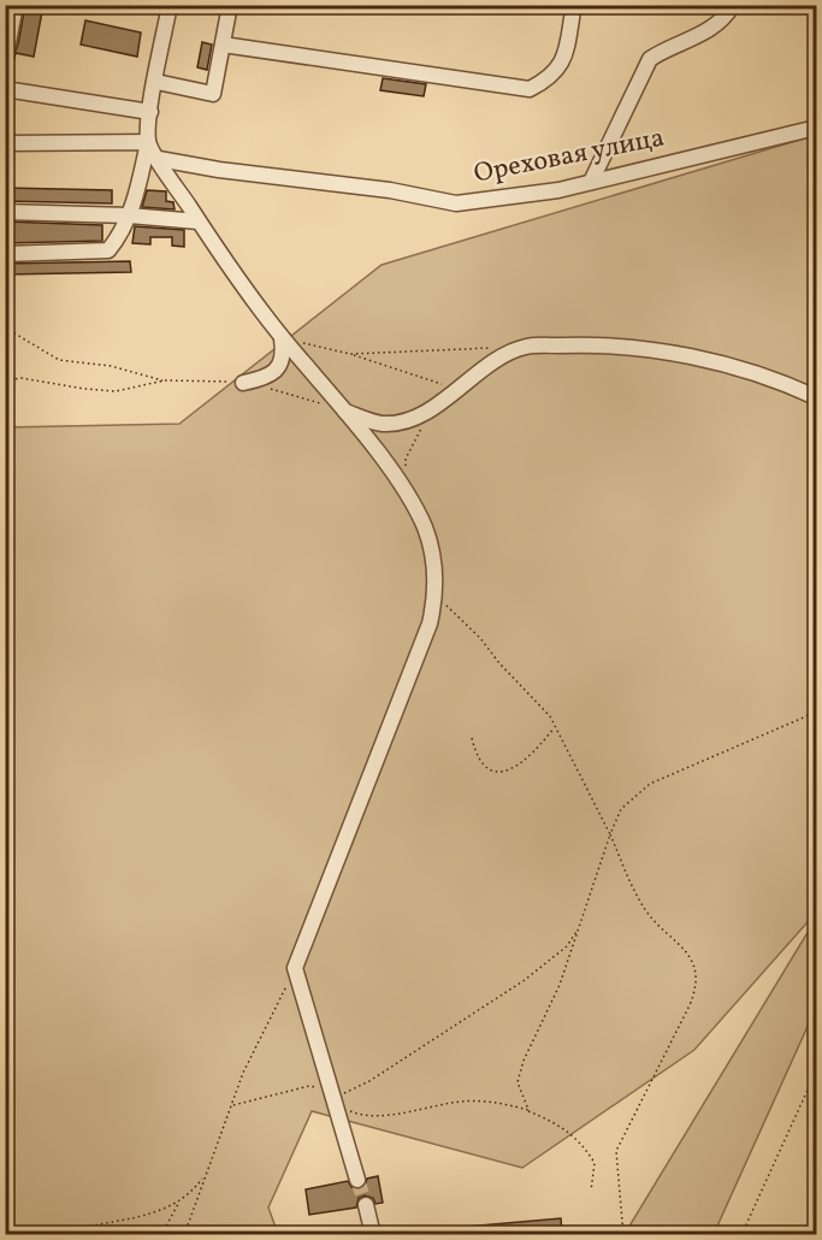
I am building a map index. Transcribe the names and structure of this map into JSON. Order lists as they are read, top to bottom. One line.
{"streets":{"street":["Ореховая улица"]}}
